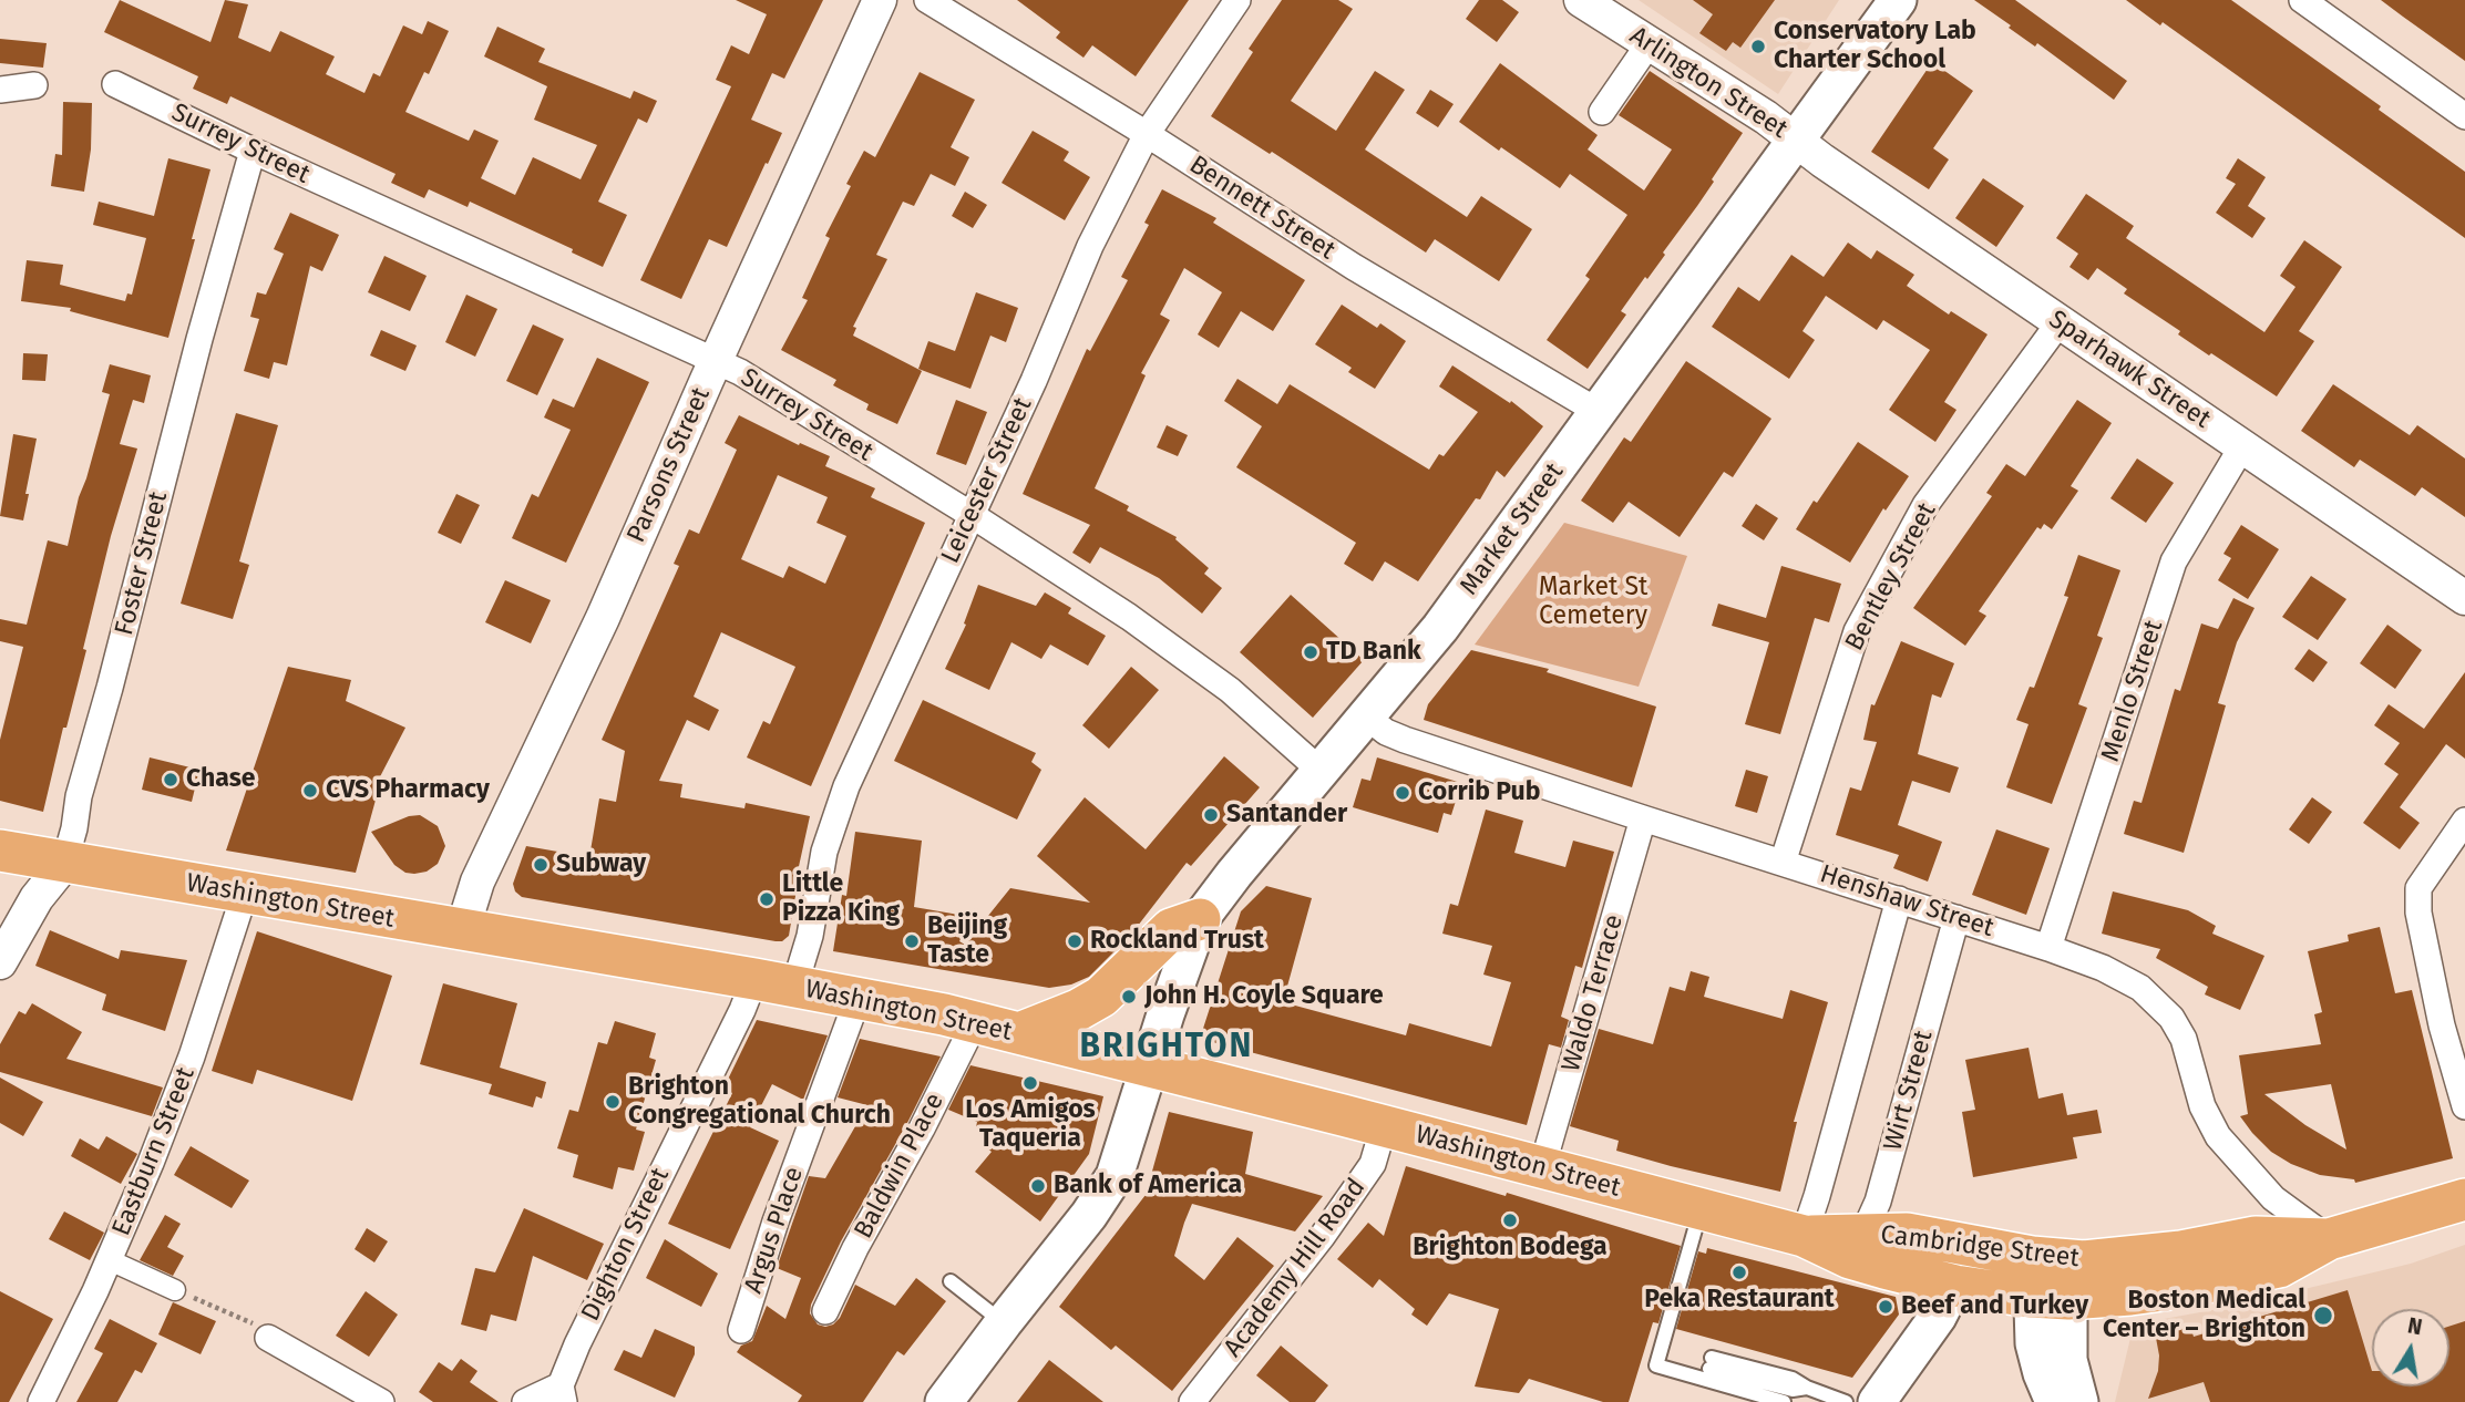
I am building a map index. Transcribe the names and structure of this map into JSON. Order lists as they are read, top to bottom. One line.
{"streets":{"main road":["Market Street","Washington Street","Cambridge Street"],"street":["Arlington Street","Surrey Street","Bennett Street","Sparhawk Street","Parsons Street","Leicester Street","Foster Street","Bentley Street","Menlo Street","Henshaw Street","Waldo Terrace","Wirt Street","Eastburn Street","Baldwin Place","Argus Place","Dighton Street","Academy Hill Road"]},"crossings":[["Arlington Street","Sparhawk Street"],["Arlington Street","Market Street"],["Surrey Street","Parsons Street"],["Surrey Street","Leicester Street"],["Surrey Street","Market Street"],["Surrey Street","Foster Street"],["Bennett Street","Leicester Street"],["Bennett Street","Market Street"],["Sparhawk Street","Market Street"],["Sparhawk Street","Bentley Street"],["Sparhawk Street","Menlo Street"],["Parsons Street","Washington Street"],["Leicester Street","Washington Street"],["Market Street","Washington Street"],["Market Street","Henshaw Street"],["Foster Street","Washington Street"],["Bentley Street","Henshaw Street"],["Menlo Street","Henshaw Street"],["Washington Street","Waldo Terrace"],["Washington Street","Eastburn Street"],["Washington Street","Baldwin Place"],["Washington Street","Argus Place"],["Washington Street","Dighton Street"],["Washington Street","Cambridge Street"],["Washington Street","Academy Hill Road"],["Henshaw Street","Waldo Terrace"],["Henshaw Street","Wirt Street"],["Henshaw Street","Cambridge Street"],["Wirt Street","Cambridge Street"]],"districts":["BRIGHTON"],"parks":["Market St Cemetery"],"places":["Conservatory Lab Charter School","TD Bank","Chase","CVS Pharmacy","Corrib Pub","Santander","Subway","Little Pizza King","Beijing Taste","Rockland Trust","John H. Coyle Square","Los Amigos Taqueria","Brighton Congregational Church","Bank of America","Brighton Bodega","Peka Restaurant","Beef and Turkey","Boston Medical Center – Brighton"],"north":"top"}
